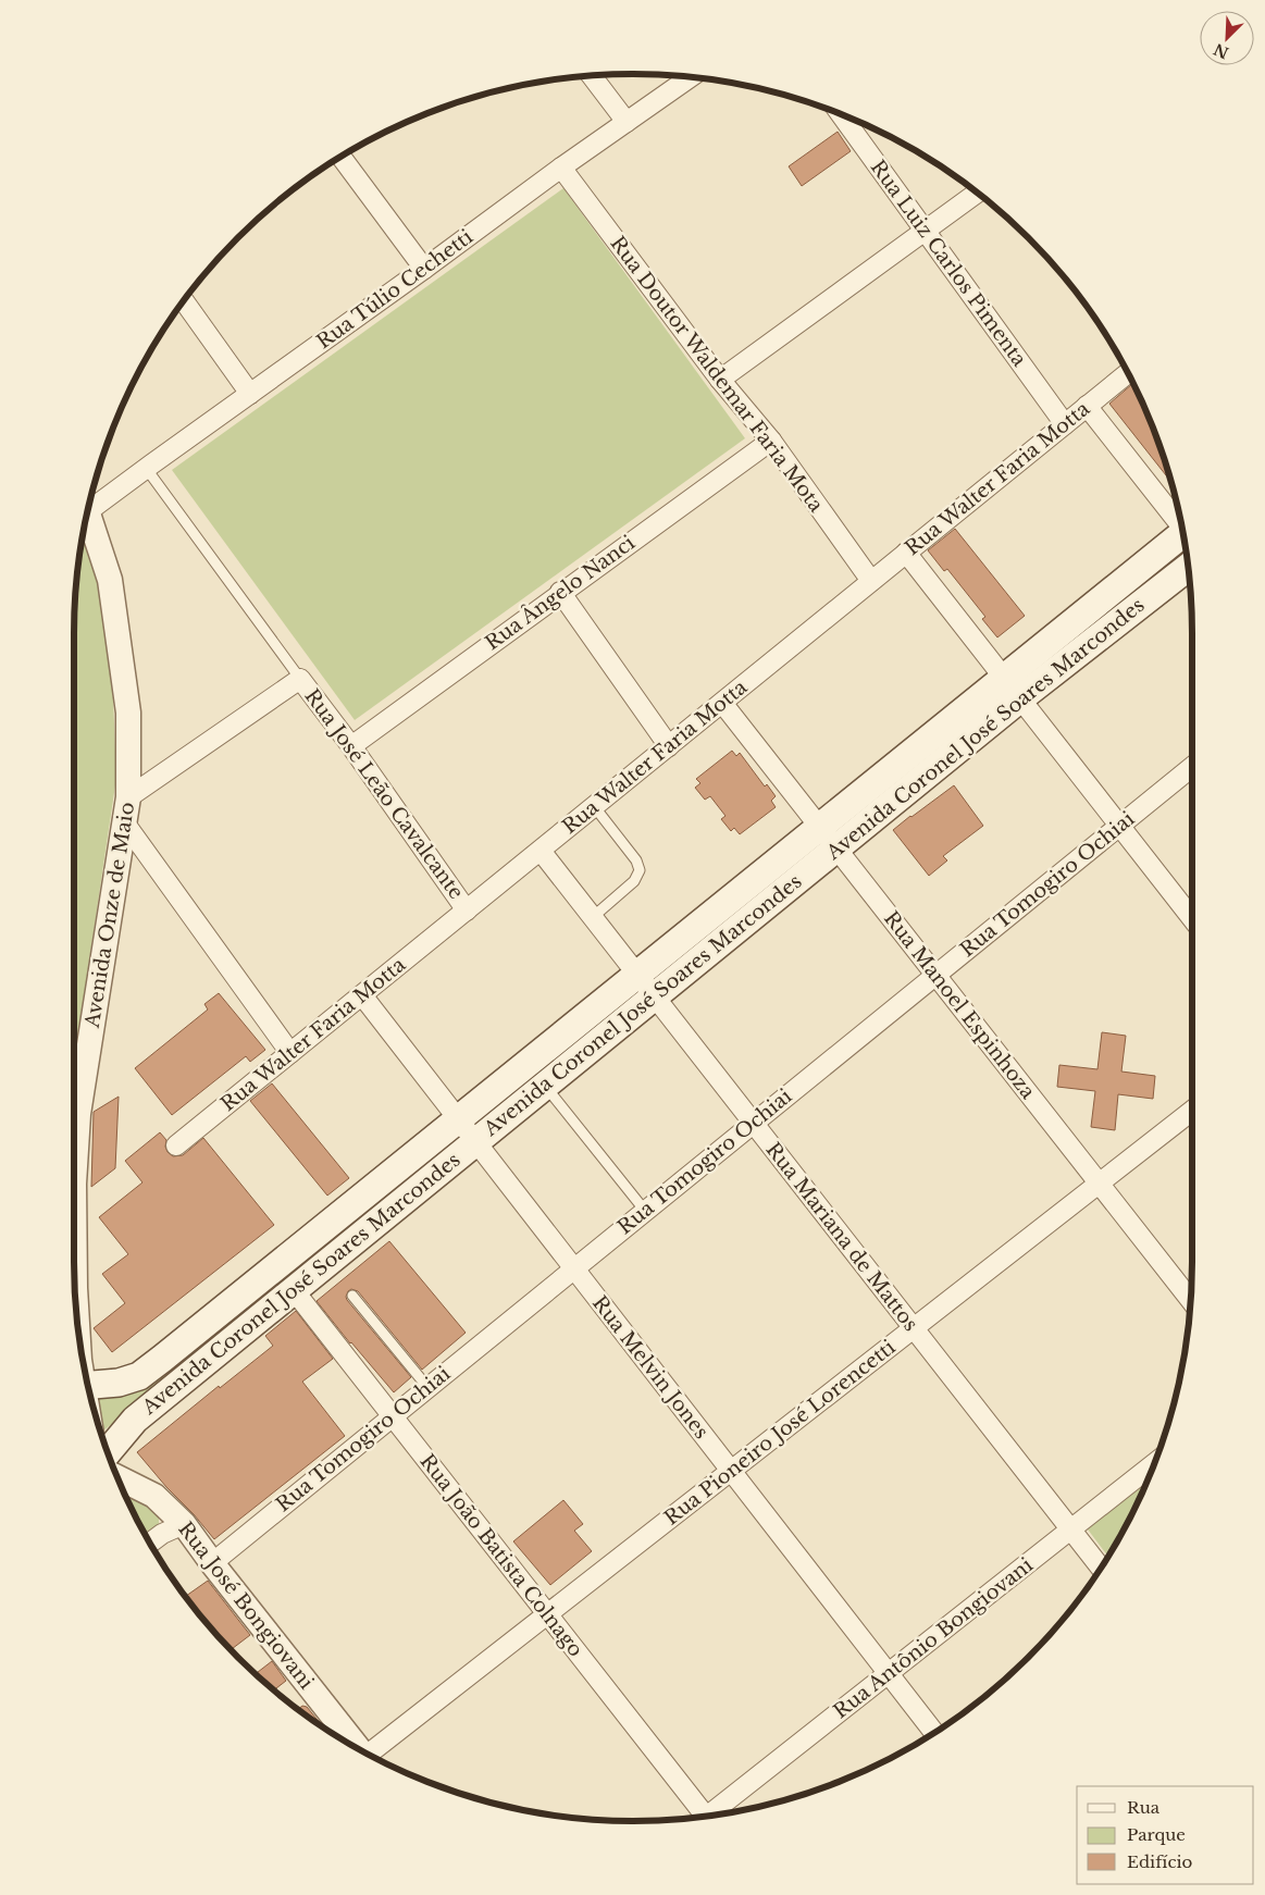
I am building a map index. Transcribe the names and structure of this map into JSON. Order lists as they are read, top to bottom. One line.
{"streets":{"main road":["Avenida Coronel José Soares Marcondes"],"street":["Rua Luiz Carlos Pimenta","Rua Túlio Cechetti","Rua Doutor Waldemar Faria Mota","Rua Walter Faria Motta","Rua Ângelo Nanci","Rua José Leão Cavalcante","Rua Tomogiro Ochiai","Avenida Onze de Maio","Rua Manoel Espinhoza","Rua Mariana de Mattos","Rua Melvin Jones","Rua Pioneiro José Lorencetti","Rua João Batista Colnago","Rua José Bongiovani","Rua Antônio Bongiovani"]},"crossings":[["Rua Luiz Carlos Pimenta","Rua Walter Faria Motta"],["Rua Túlio Cechetti","Rua Doutor Waldemar Faria Mota"],["Rua Doutor Waldemar Faria Mota","Rua Walter Faria Motta"],["Rua Doutor Waldemar Faria Mota","Rua Ângelo Nanci"],["Rua Walter Faria Motta","Rua José Leão Cavalcante"],["Rua Walter Faria Motta","Rua Manoel Espinhoza"],["Rua Walter Faria Motta","Rua Mariana de Mattos"],["Rua Walter Faria Motta","Rua Melvin Jones"],["Rua Ângelo Nanci","Rua José Leão Cavalcante"],["Avenida Coronel José Soares Marcondes","Rua Manoel Espinhoza"],["Avenida Coronel José Soares Marcondes","Rua Mariana de Mattos"],["Avenida Coronel José Soares Marcondes","Rua Melvin Jones"],["Avenida Coronel José Soares Marcondes","Rua João Batista Colnago"],["Rua Tomogiro Ochiai","Rua Manoel Espinhoza"],["Rua Tomogiro Ochiai","Rua Mariana de Mattos"],["Rua Tomogiro Ochiai","Rua Melvin Jones"],["Rua Tomogiro Ochiai","Rua João Batista Colnago"],["Rua Tomogiro Ochiai","Rua José Bongiovani"],["Rua Manoel Espinhoza","Rua Pioneiro José Lorencetti"],["Rua Mariana de Mattos","Rua Pioneiro José Lorencetti"],["Rua Mariana de Mattos","Rua Antônio Bongiovani"],["Rua Melvin Jones","Rua Pioneiro José Lorencetti"],["Rua Melvin Jones","Rua Antônio Bongiovani"],["Rua Pioneiro José Lorencetti","Rua João Batista Colnago"]],"legend":["Rua","Parque","Edifício"],"north":"bottom left"}
